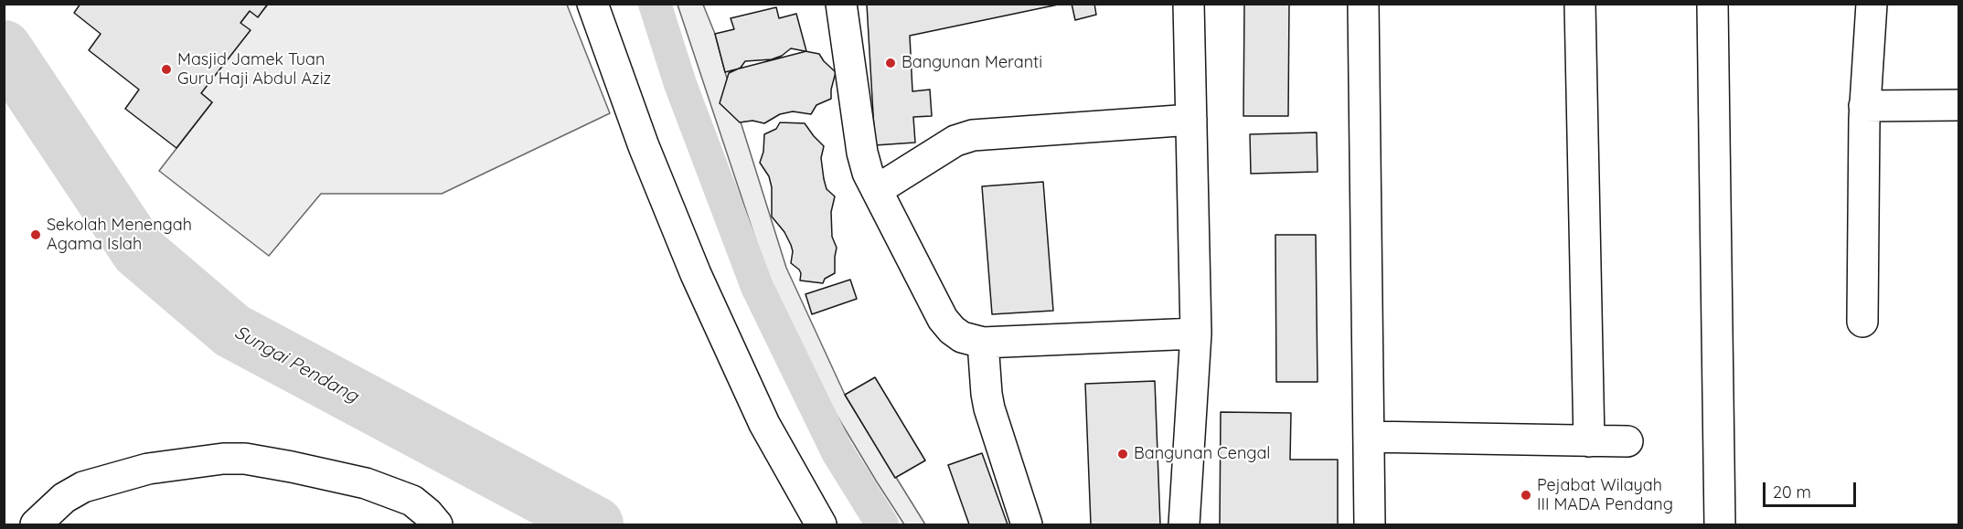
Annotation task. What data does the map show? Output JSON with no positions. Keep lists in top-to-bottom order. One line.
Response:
{"water":["Sungai Pendang"],"places":["Bangunan Meranti","Masjid Jamek Tuan Guru Haji Abdul Aziz","Sekolah Menengah Agama Islah","Bangunan Cengal","Pejabat Wilayah III MADA Pendang"],"scale_bar":"20 m"}
